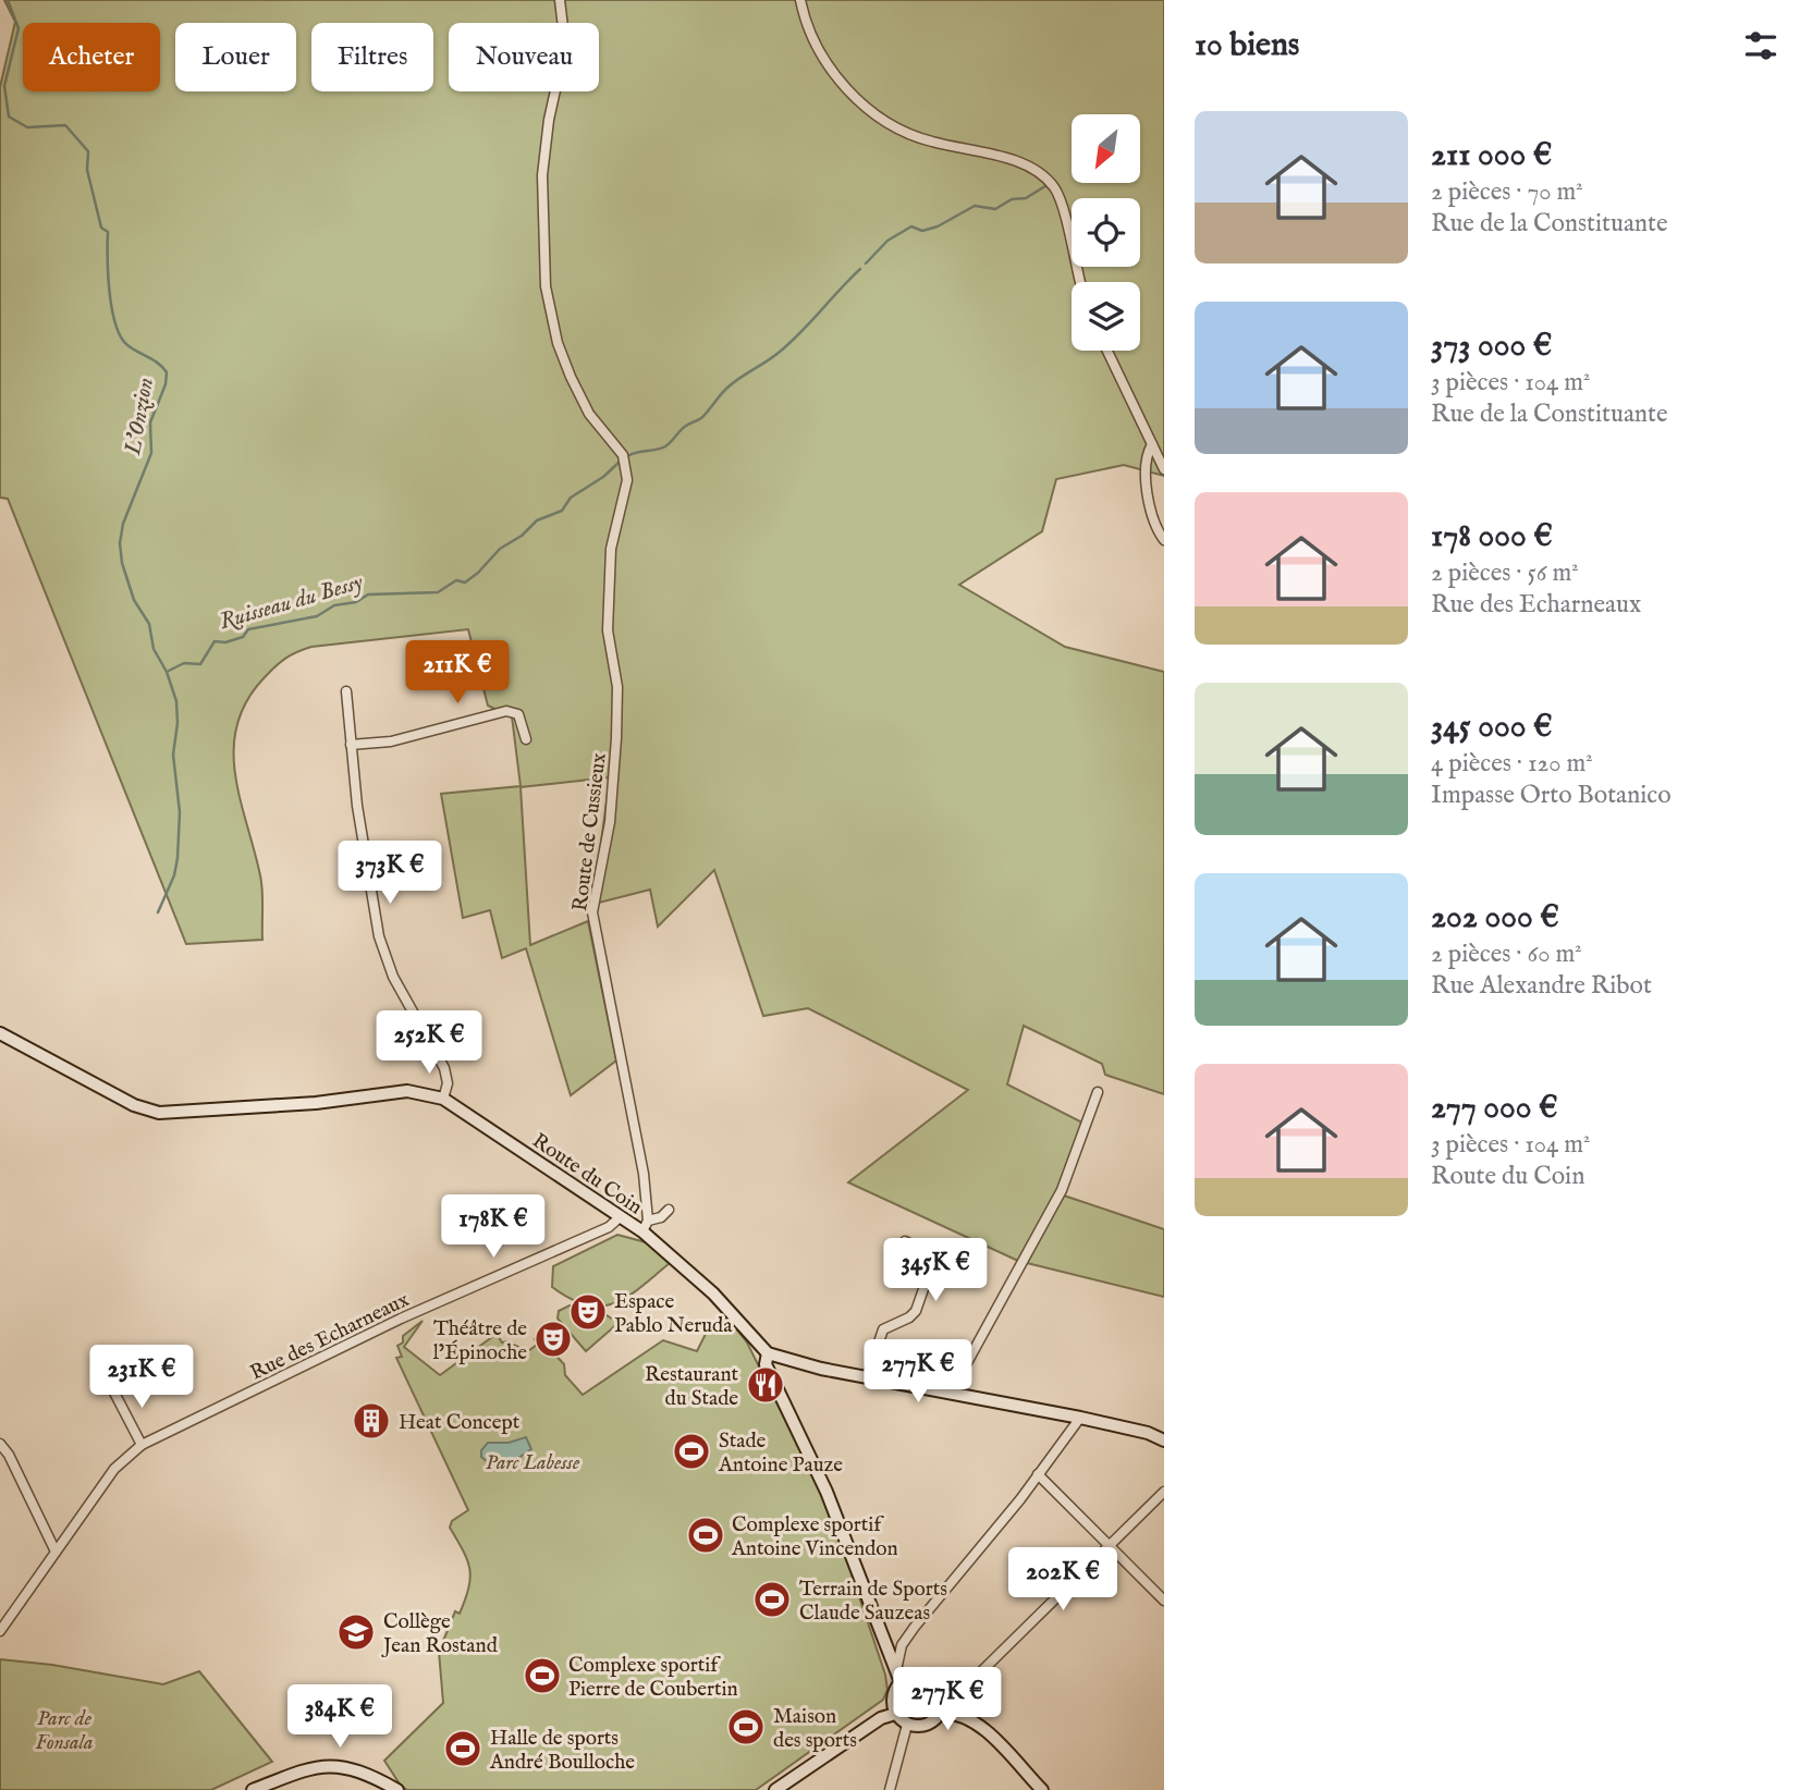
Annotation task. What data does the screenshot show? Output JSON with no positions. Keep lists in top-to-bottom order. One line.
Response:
{"streets":{"main road":["Route du Coin"],"street":["Route de Cussieux","Rue des Echarneaux"]},"crossings":[["Route de Cussieux","Route du Coin"],["Route du Coin","Rue des Echarneaux"]],"water":["L'Onzion","Ruisseau du Bessy"],"parks":["Parc Labesse","Parc de Fonsala"],"places":{"theatre":["Espace Pablo Neruda","Théâtre de l’Épinoche"],"restaurant":["Restaurant du Stade"],"building":["Heat Concept"],"sports":["Stade Antoine Pauze","Complexe sportif Antoine Vincendon","Terrain de Sports Claude Sauzeas","Complexe sportif Pierre de Coubertin","Maison des sports","Halle de sports André Boulloche"],"school or university":["Collège Jean Rostand"]},"north":"bottom left","page":{"heading":"10 biens","chip":["Acheter","Louer","Filtres","Nouveau"],"list":[{"name":"211 000 €","note":"2 pièces · 70 m² · Rue de la Constituante"},{"name":"373 000 €","note":"3 pièces · 104 m² · Rue de la Constituante"},{"name":"178 000 €","note":"2 pièces · 56 m² · Rue des Echarneaux"},{"name":"345 000 €","note":"4 pièces · 120 m² · Impasse Orto Botanico"},{"name":"202 000 €","note":"2 pièces · 60 m² · Rue Alexandre Ribot"},{"name":"277 000 €","note":"3 pièces · 104 m² · Route du Coin"}],"price":["211K €","373K €","252K €","178K €","345K €","277K €","231K €","202K €","277K €","384K €"]}}
